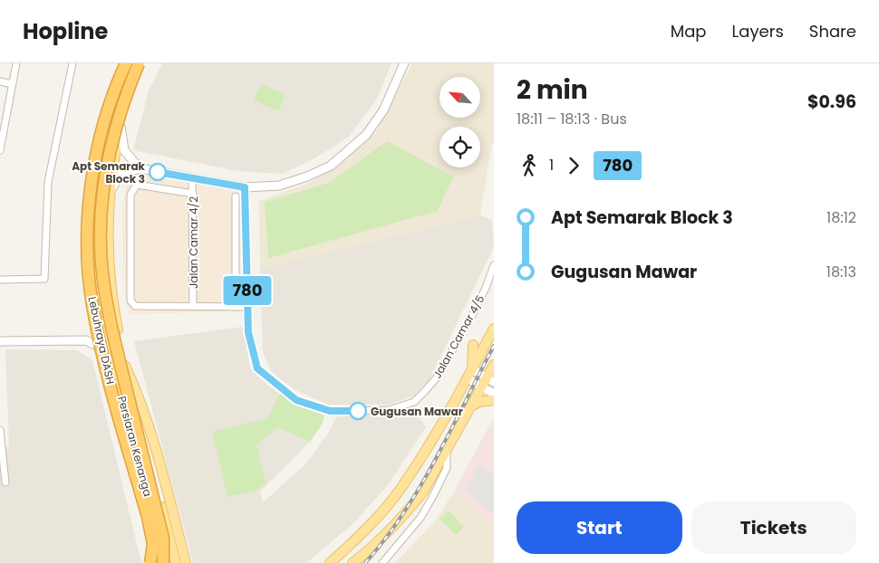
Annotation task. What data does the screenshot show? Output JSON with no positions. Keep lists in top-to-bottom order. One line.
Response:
{"streets":{"highway":["Lebuhraya DASH"],"main road":["Persiaran Kenanga"],"street":["Jalan Camar 4/2","Jalan Camar 4/5"]},"crossings":[["Lebuhraya DASH","Persiaran Kenanga"]],"places":["Apt Semarak Block 3","Gugusan Mawar"],"lines":["bus line 780"],"north":"top left","page":{"header":"Hopline","nav":["Map","Layers","Share"],"on_map":"780","heading":["2 min","18:11 – 18:13 · Bus","$0.96"],"legs":["1","780"],"list":[{"name":"Apt Semarak Block 3","value":"18:12"},{"name":"Gugusan Mawar","value":"18:13"}],"buttons":["Start","Tickets"]}}
